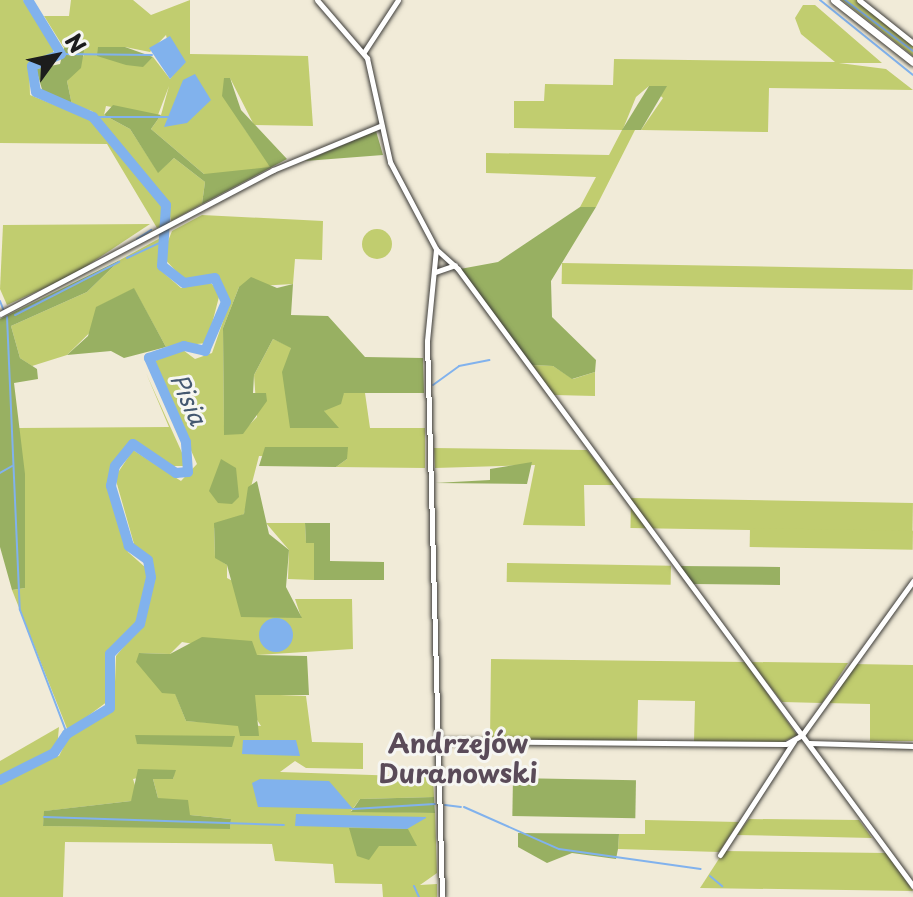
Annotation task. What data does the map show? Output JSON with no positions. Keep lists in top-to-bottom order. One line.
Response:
{"districts":["Andrzejów Duranowski"],"water":["Pisia"],"north":"top right"}
